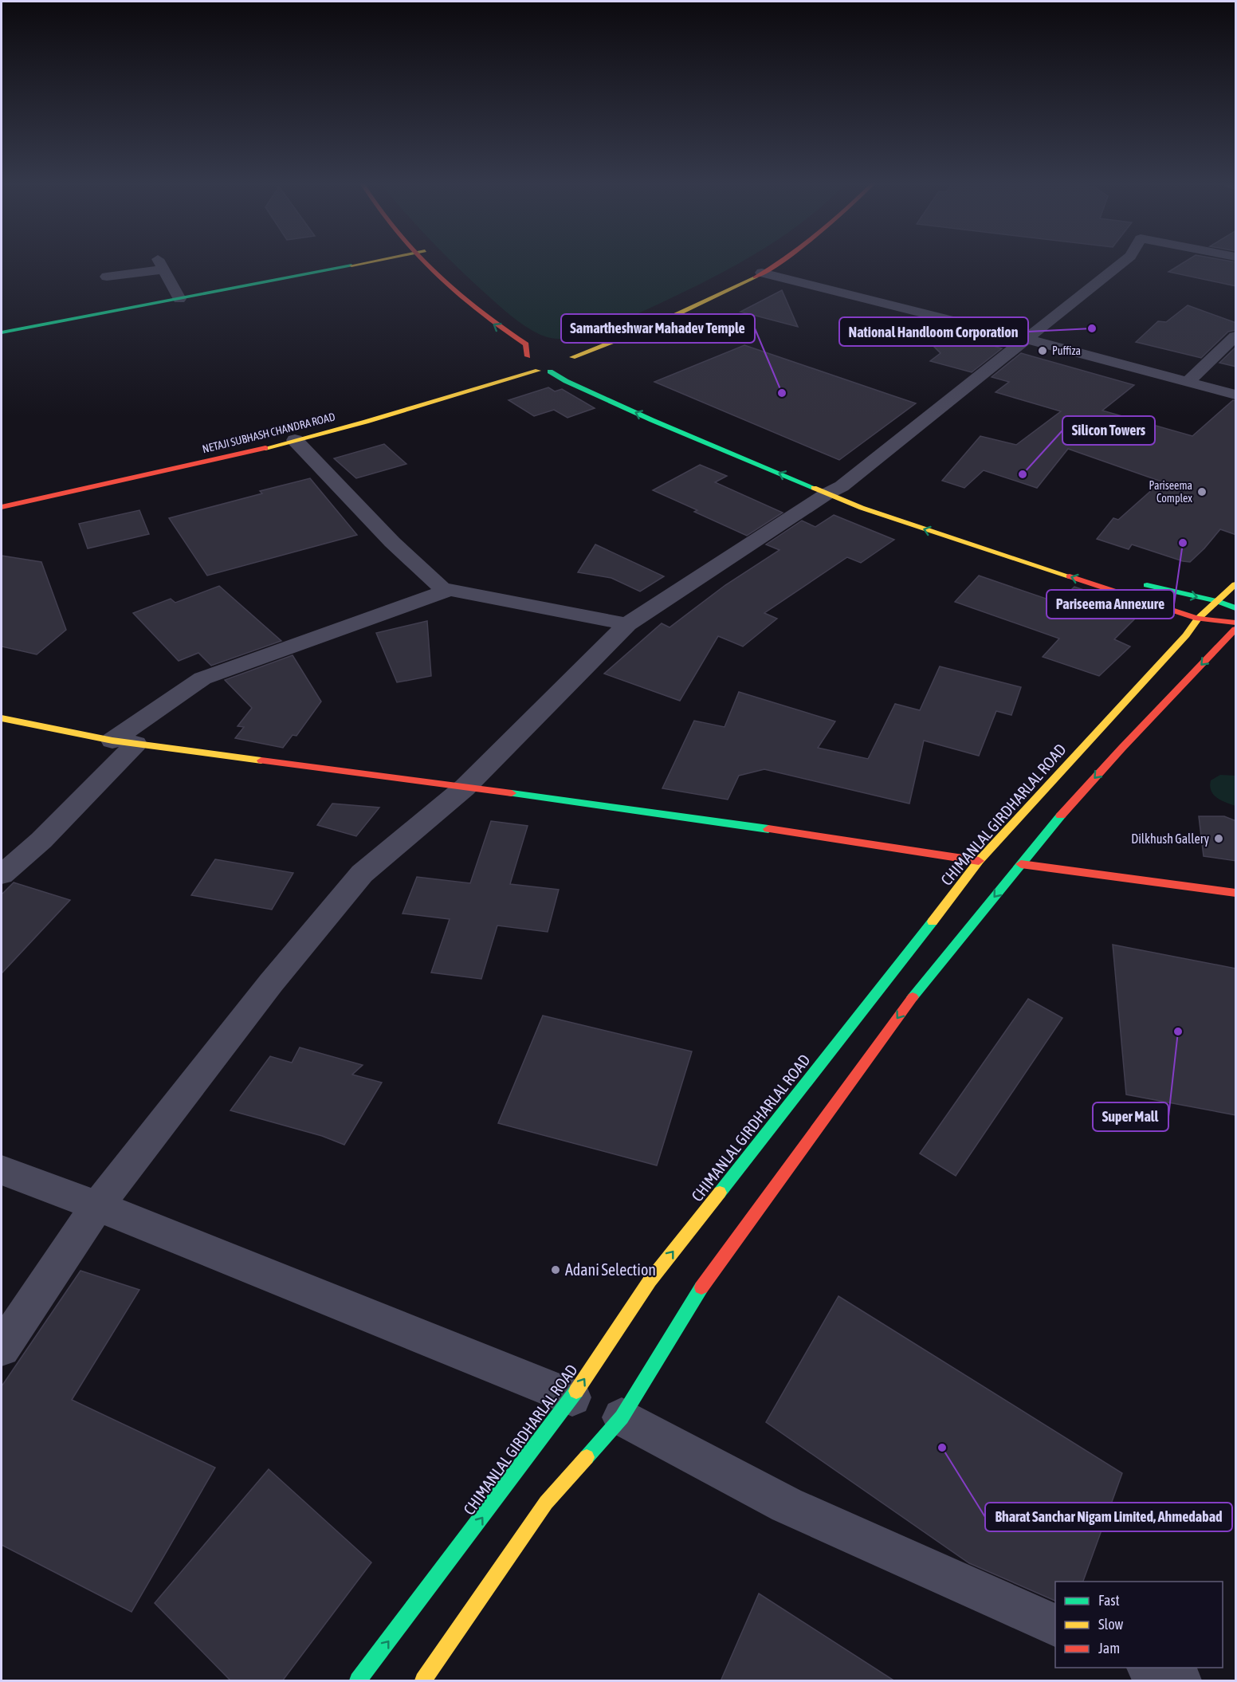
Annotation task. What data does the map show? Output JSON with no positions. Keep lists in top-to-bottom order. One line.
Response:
{"streets":{"main road":["NETAJI SUBHASH CHANDRA ROAD","CHIMANLAL GIRDHARLAL ROAD"]},"places":["National Handloom Corporation","Puffiza","Samartheshwar Mahadev Temple","Silicon Towers","Pariseema Complex","Pariseema Annexure","Dilkhush Gallery","Super Mall","Adani Selection","Bharat Sanchar Nigam Limited, Ahmedabad"],"legend":["Fast","Slow","Jam"]}
